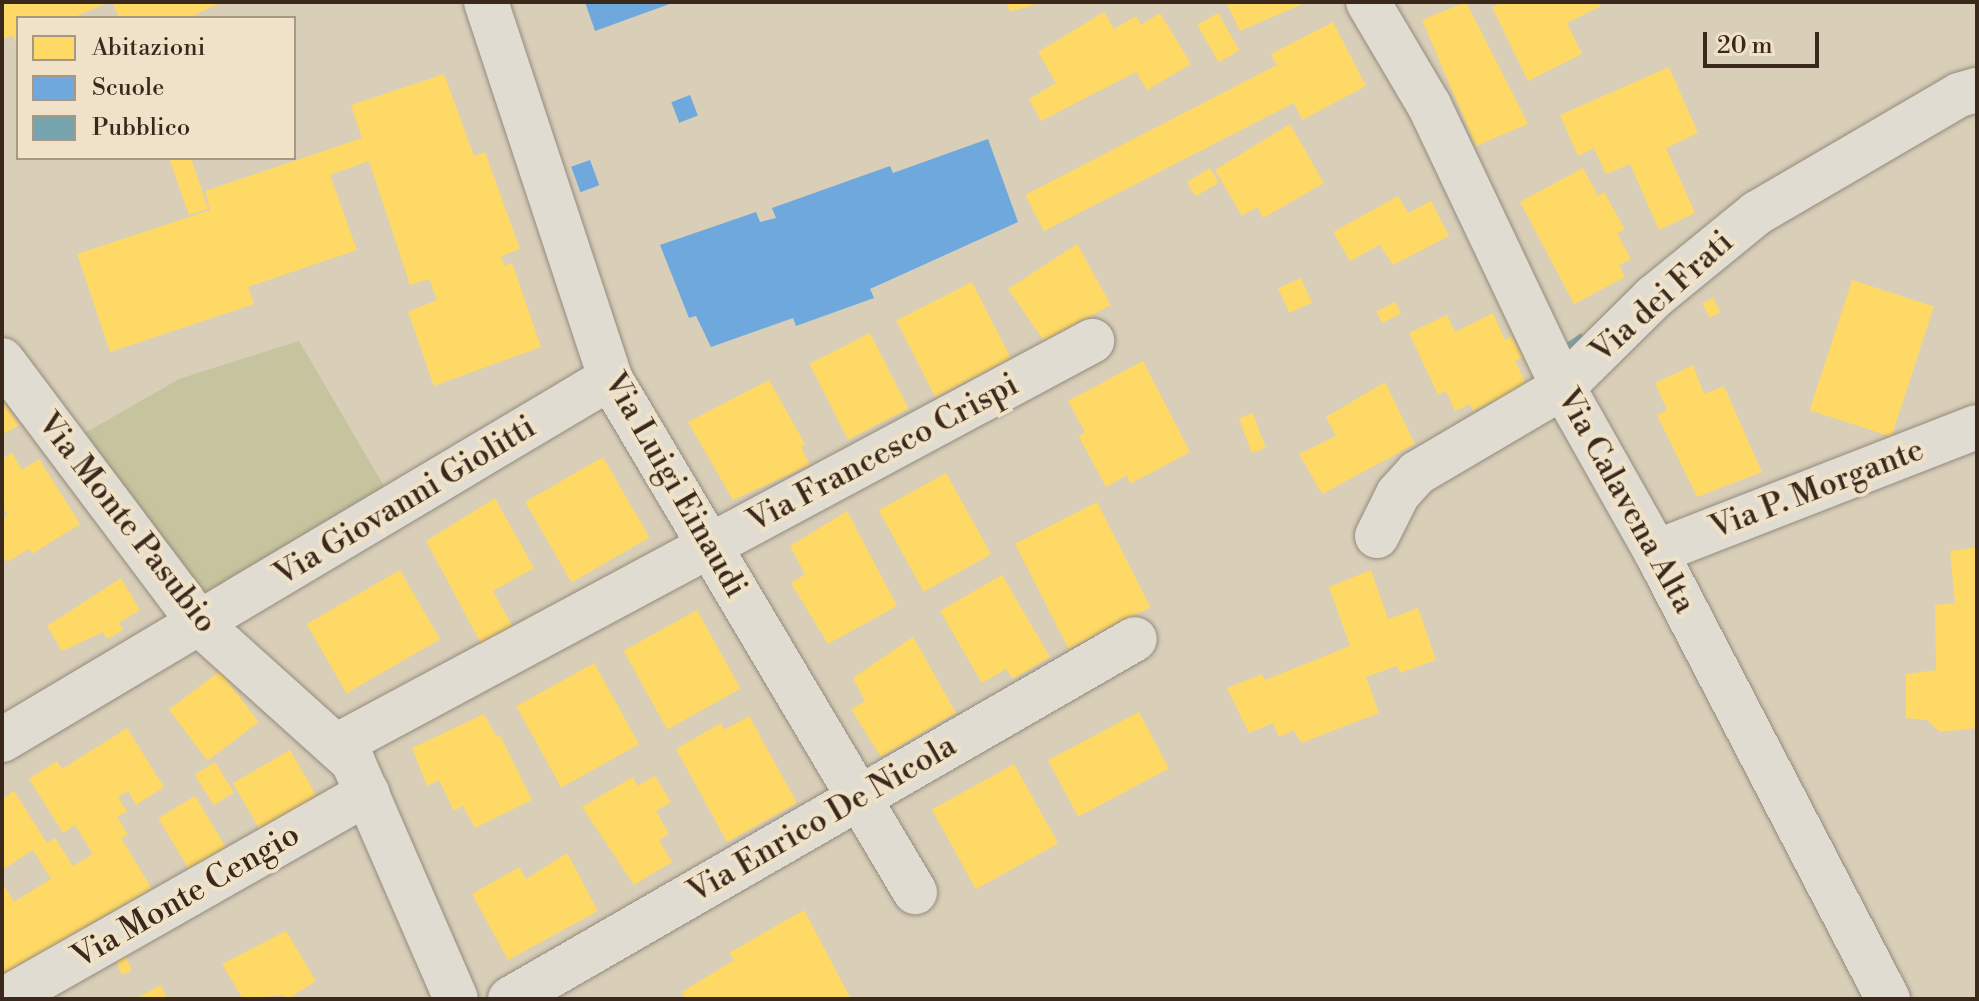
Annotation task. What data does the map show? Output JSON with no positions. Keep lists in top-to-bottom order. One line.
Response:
{"streets":{"street":["Via dei Frati","Via Francesco Crispi","Via Luigi Einaudi","Via P. Morgante","Via Giovanni Giolitti","Via Calavena Alta","Via Monte Pasubio","Via Enrico De Nicola","Via Monte Cengio"]},"crossings":[["Via dei Frati","Via Calavena Alta"],["Via Francesco Crispi","Via Luigi Einaudi"],["Via Francesco Crispi","Via Monte Pasubio"],["Via Luigi Einaudi","Via Giovanni Giolitti"],["Via Luigi Einaudi","Via Enrico De Nicola"],["Via P. Morgante","Via Calavena Alta"],["Via Giovanni Giolitti","Via Monte Pasubio"],["Via Monte Pasubio","Via Monte Cengio"]],"legend":["Abitazioni","Scuole","Pubblico"],"scale_bar":"20 m"}
